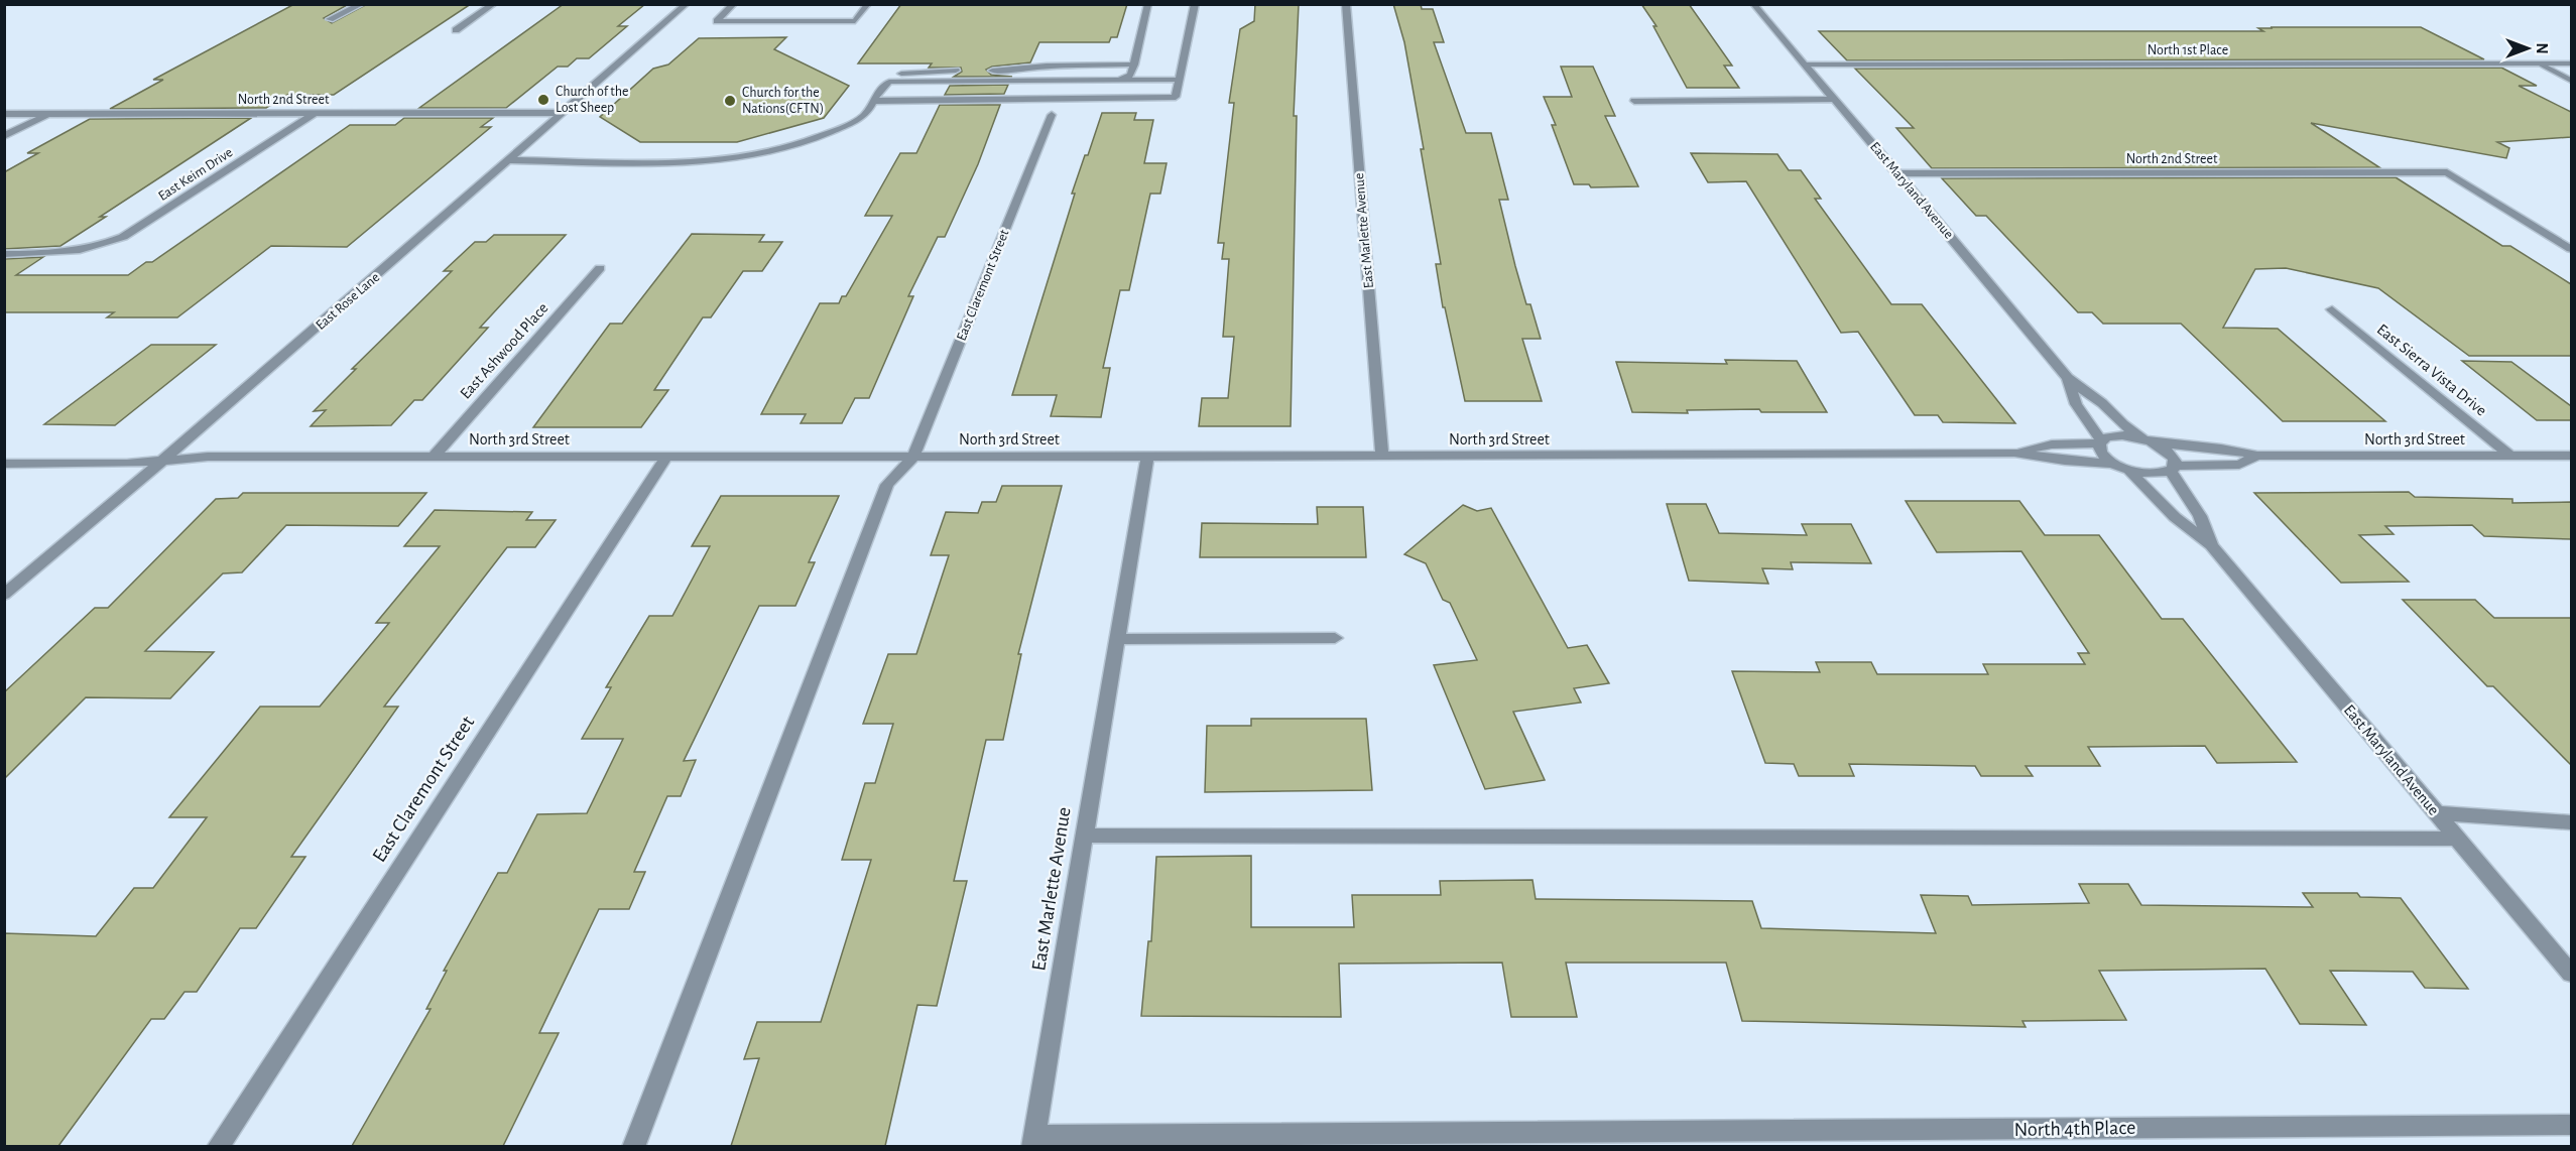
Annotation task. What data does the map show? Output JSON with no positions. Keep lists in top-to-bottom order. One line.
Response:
{"streets":{"street":["North 1st Place","North 2nd Street","East Keim Drive","East Maryland Avenue","East Marlette Avenue","East Claremont Street","East Rose Lane","East Ashwood Place","East Sierra Vista Drive","North 3rd Street","North 4th Place"]},"crossings":[["North 1st Place","East Maryland Avenue"],["North 2nd Street","East Keim Drive"],["North 2nd Street","East Maryland Avenue"],["North 2nd Street","East Rose Lane"],["East Maryland Avenue","North 3rd Street"],["East Marlette Avenue","North 3rd Street"],["East Marlette Avenue","North 4th Place"],["East Claremont Street","North 3rd Street"],["East Rose Lane","North 3rd Street"],["East Ashwood Place","North 3rd Street"],["East Sierra Vista Drive","North 3rd Street"]],"places":["Church of the Lost Sheep","Church for the Nations(CFTN)"],"north":"right"}
